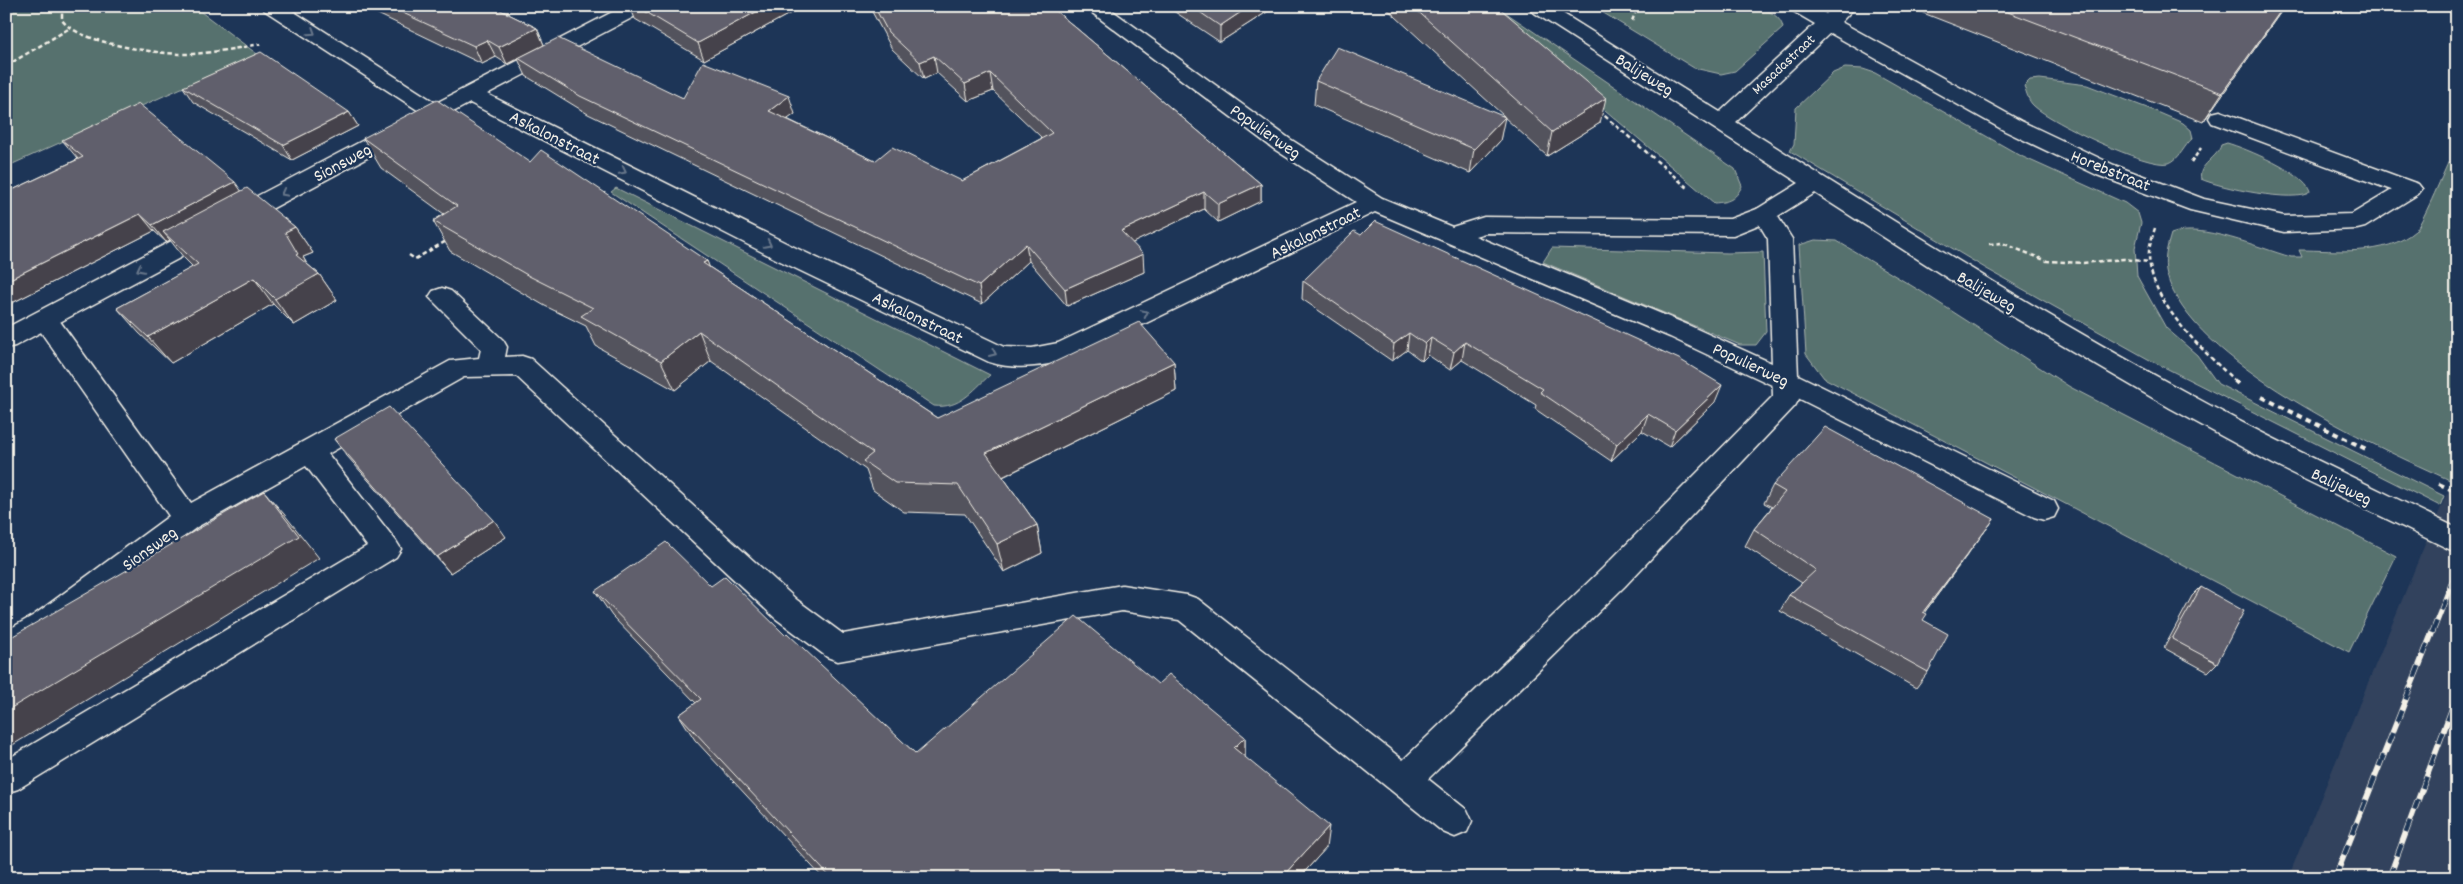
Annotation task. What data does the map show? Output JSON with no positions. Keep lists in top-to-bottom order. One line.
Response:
{"streets":{"street":["Masadastraat","Balijeweg","Populierweg","Askalonstraat","Sionsweg","Horebstraat"]},"crossings":[["Masadastraat","Balijeweg"],["Masadastraat","Horebstraat"],["Populierweg","Askalonstraat"],["Askalonstraat","Sionsweg"]],"one_way":["Askalonstraat"]}
